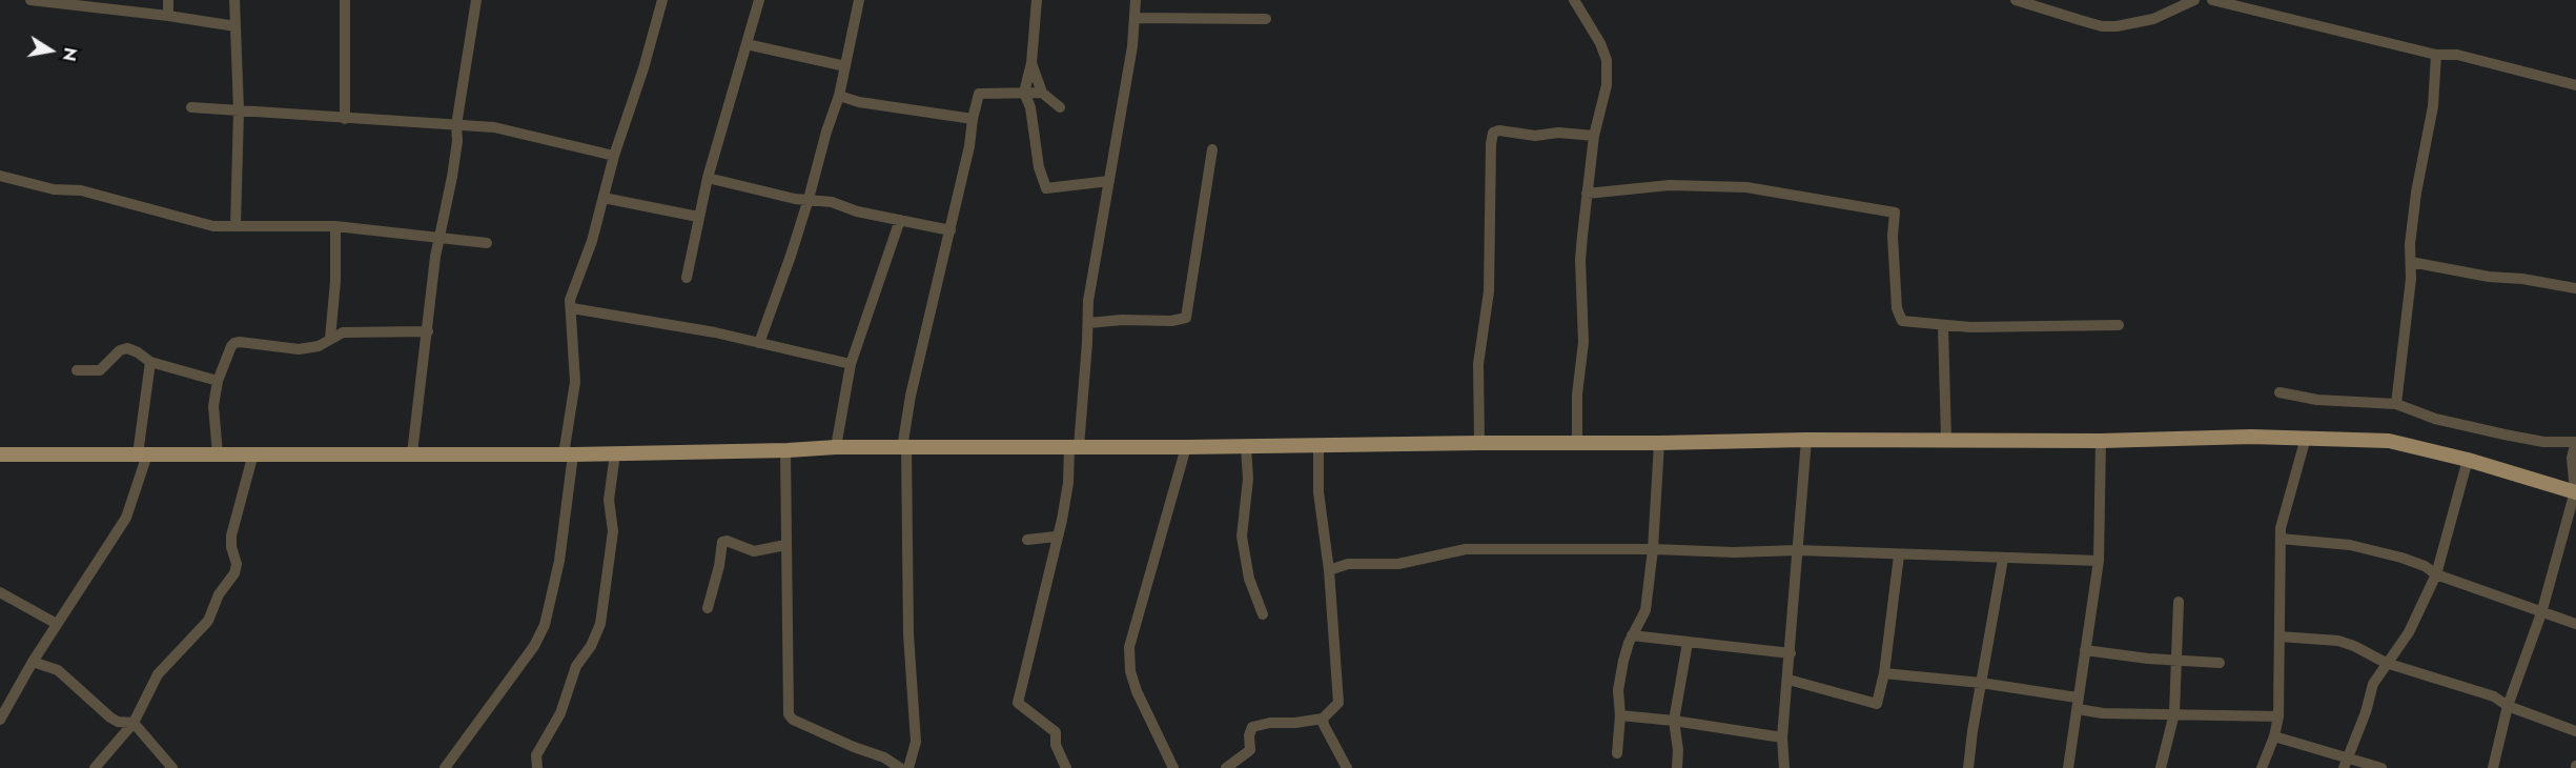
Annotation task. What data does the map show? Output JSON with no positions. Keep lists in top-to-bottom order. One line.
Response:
{"north":"right"}
